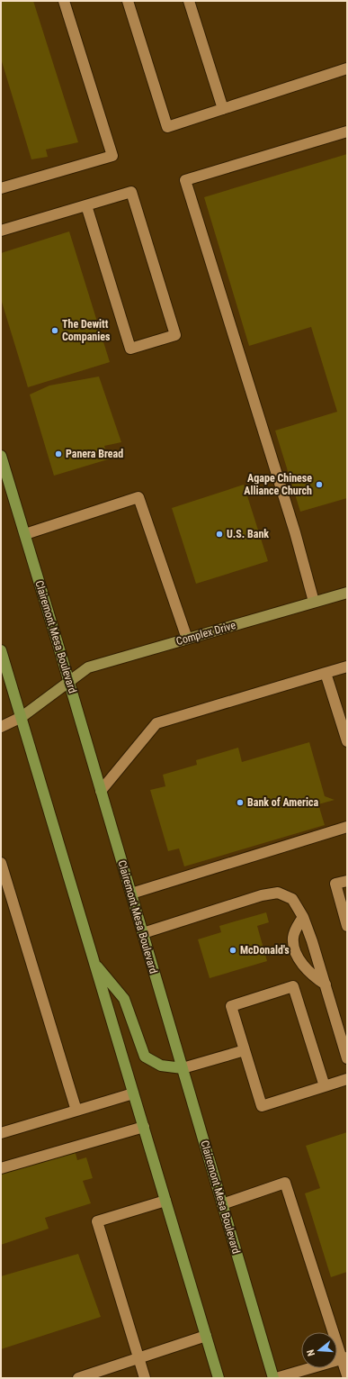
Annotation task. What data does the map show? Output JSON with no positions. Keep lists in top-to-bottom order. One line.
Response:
{"streets":{"main road":["Clairemont Mesa Boulevard"],"street":["Complex Drive"]},"crossings":[["Complex Drive","Clairemont Mesa Boulevard"]],"places":["The Dewitt Companies","Panera Bread","Agape Chinese Alliance Church","U.S. Bank","Bank of America","McDonald's"],"north":"left"}
